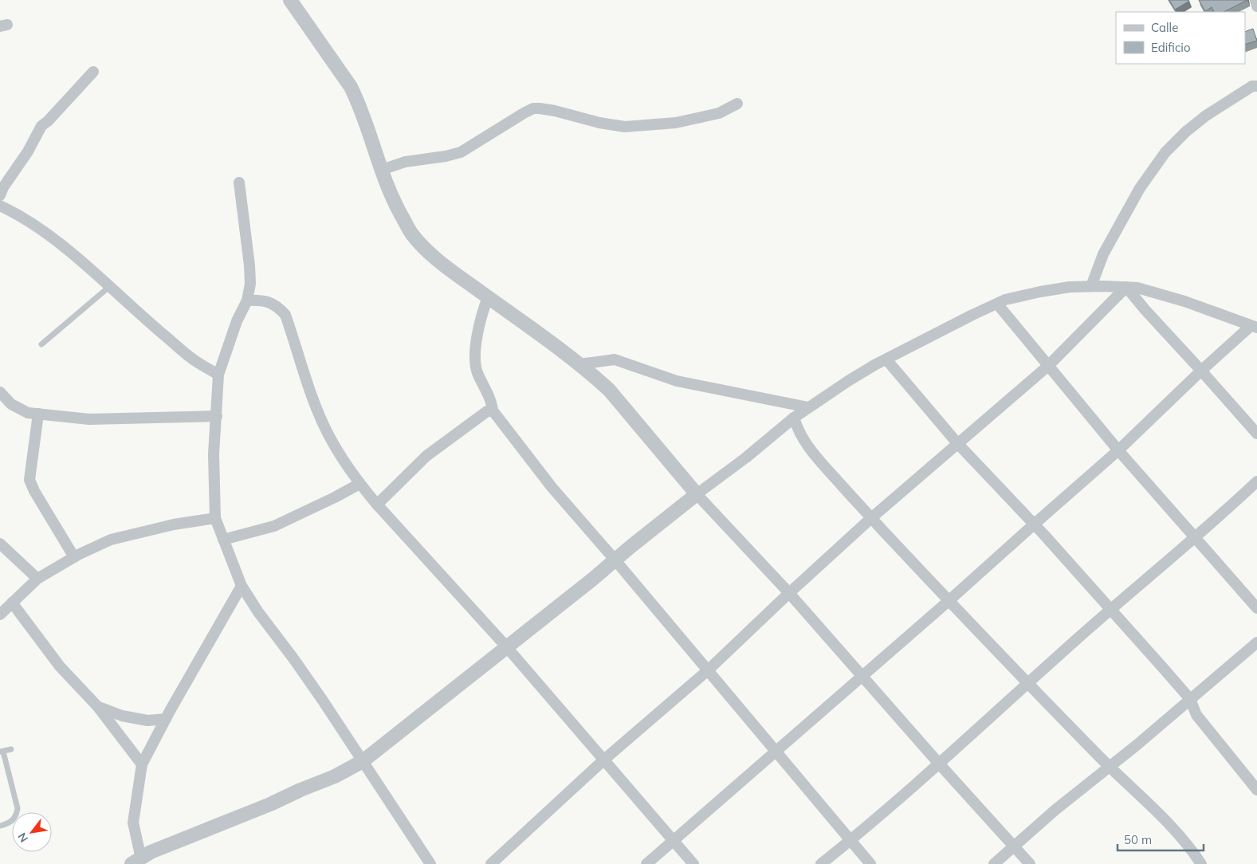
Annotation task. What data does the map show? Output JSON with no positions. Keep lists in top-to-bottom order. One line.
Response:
{"legend":["Calle","Edificio"],"scale_bar":"50 m","north":"bottom left"}
